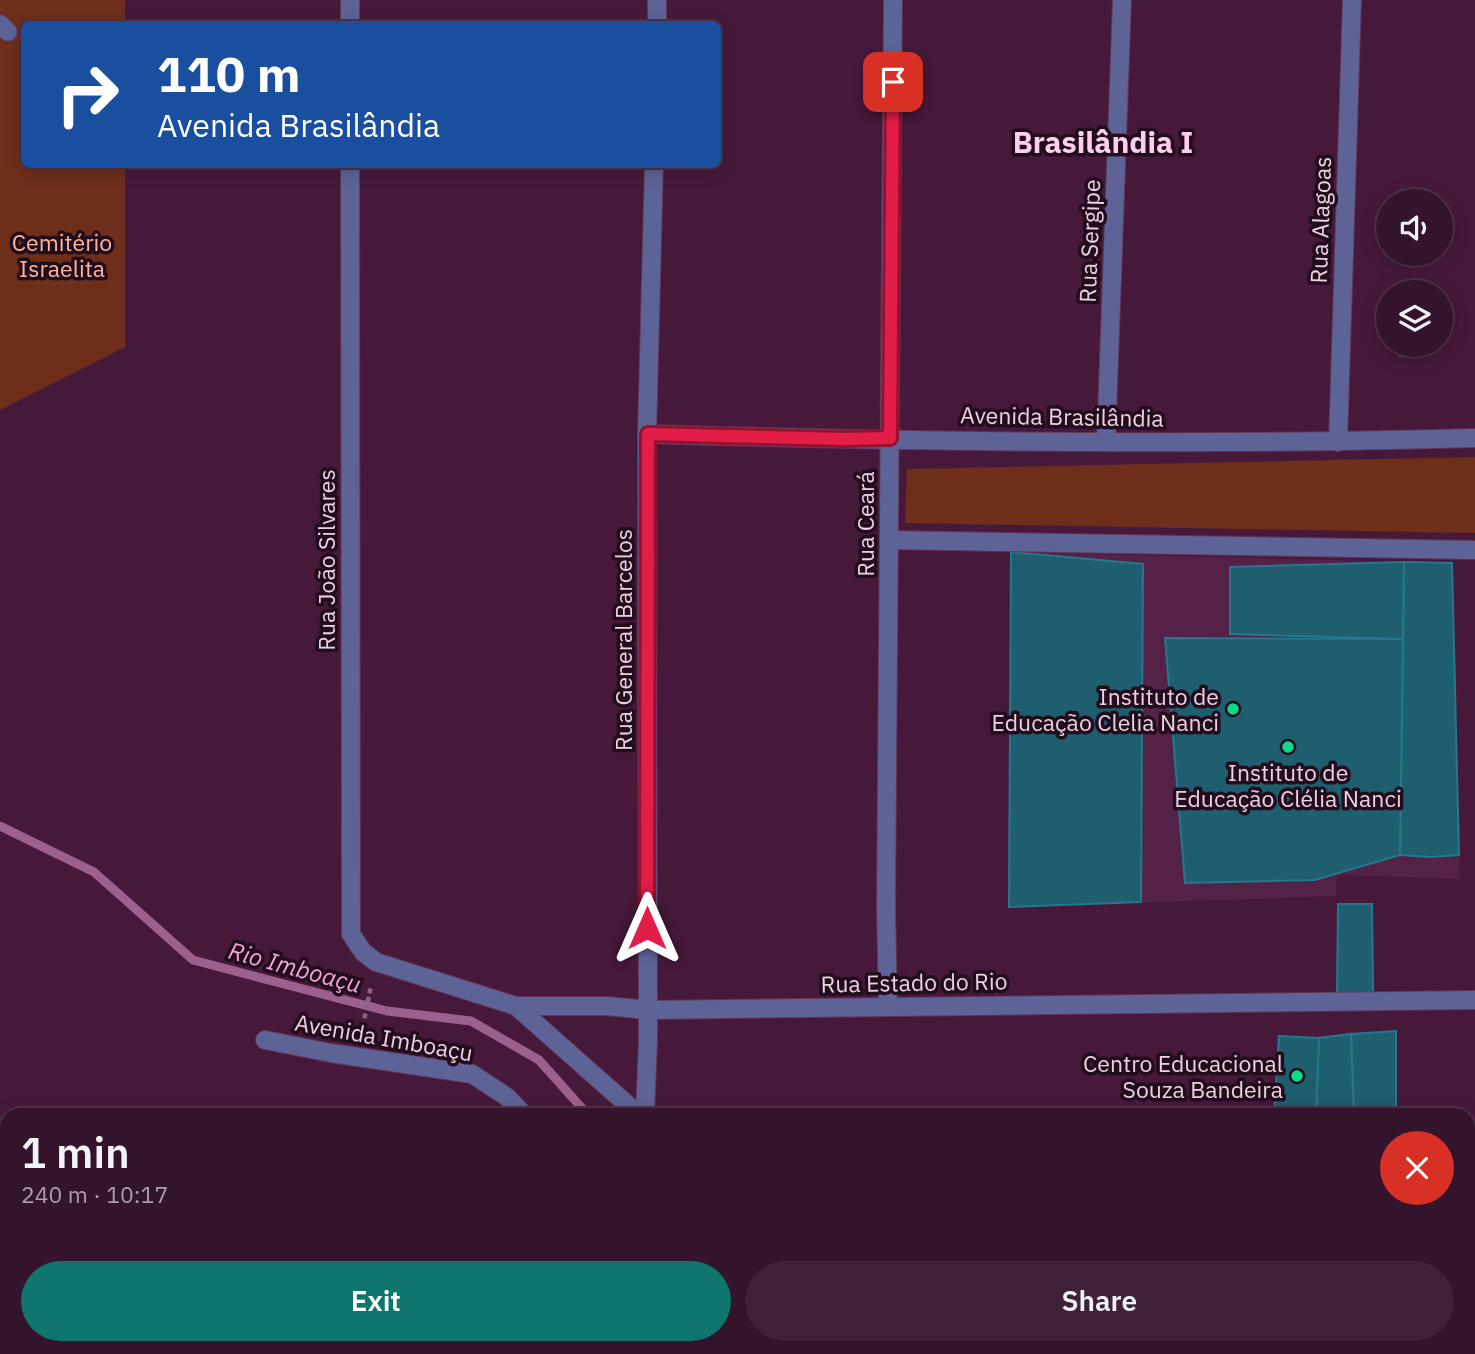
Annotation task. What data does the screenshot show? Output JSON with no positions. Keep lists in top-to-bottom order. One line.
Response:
{"streets":{"street":["Rua Alagoas","Rua Sergipe","Avenida Brasilândia","Rua Ceará","Rua João Silvares","Rua General Barcelos","Rua Estado do Rio","Avenida Imboaçu"]},"crossings":[["Rua Alagoas","Avenida Brasilândia"],["Rua Sergipe","Avenida Brasilândia"],["Avenida Brasilândia","Rua Ceará"],["Avenida Brasilândia","Rua General Barcelos"],["Rua Ceará","Rua Estado do Rio"],["Rua João Silvares","Rua Estado do Rio"],["Rua General Barcelos","Rua Estado do Rio"]],"districts":["Brasilândia I"],"water":["Rio Imboaçu"],"parks":["Cemitério Israelita"],"places":["Instituto de Educação Clelia Nanci","Instituto de Educação Clélia Nanci","Centro Educacional Souza Bandeira"],"page":{"turn":["110 m","Avenida Brasilândia"],"heading":["1 min","240 m · 10:17"],"buttons":["Exit","Share"]}}
